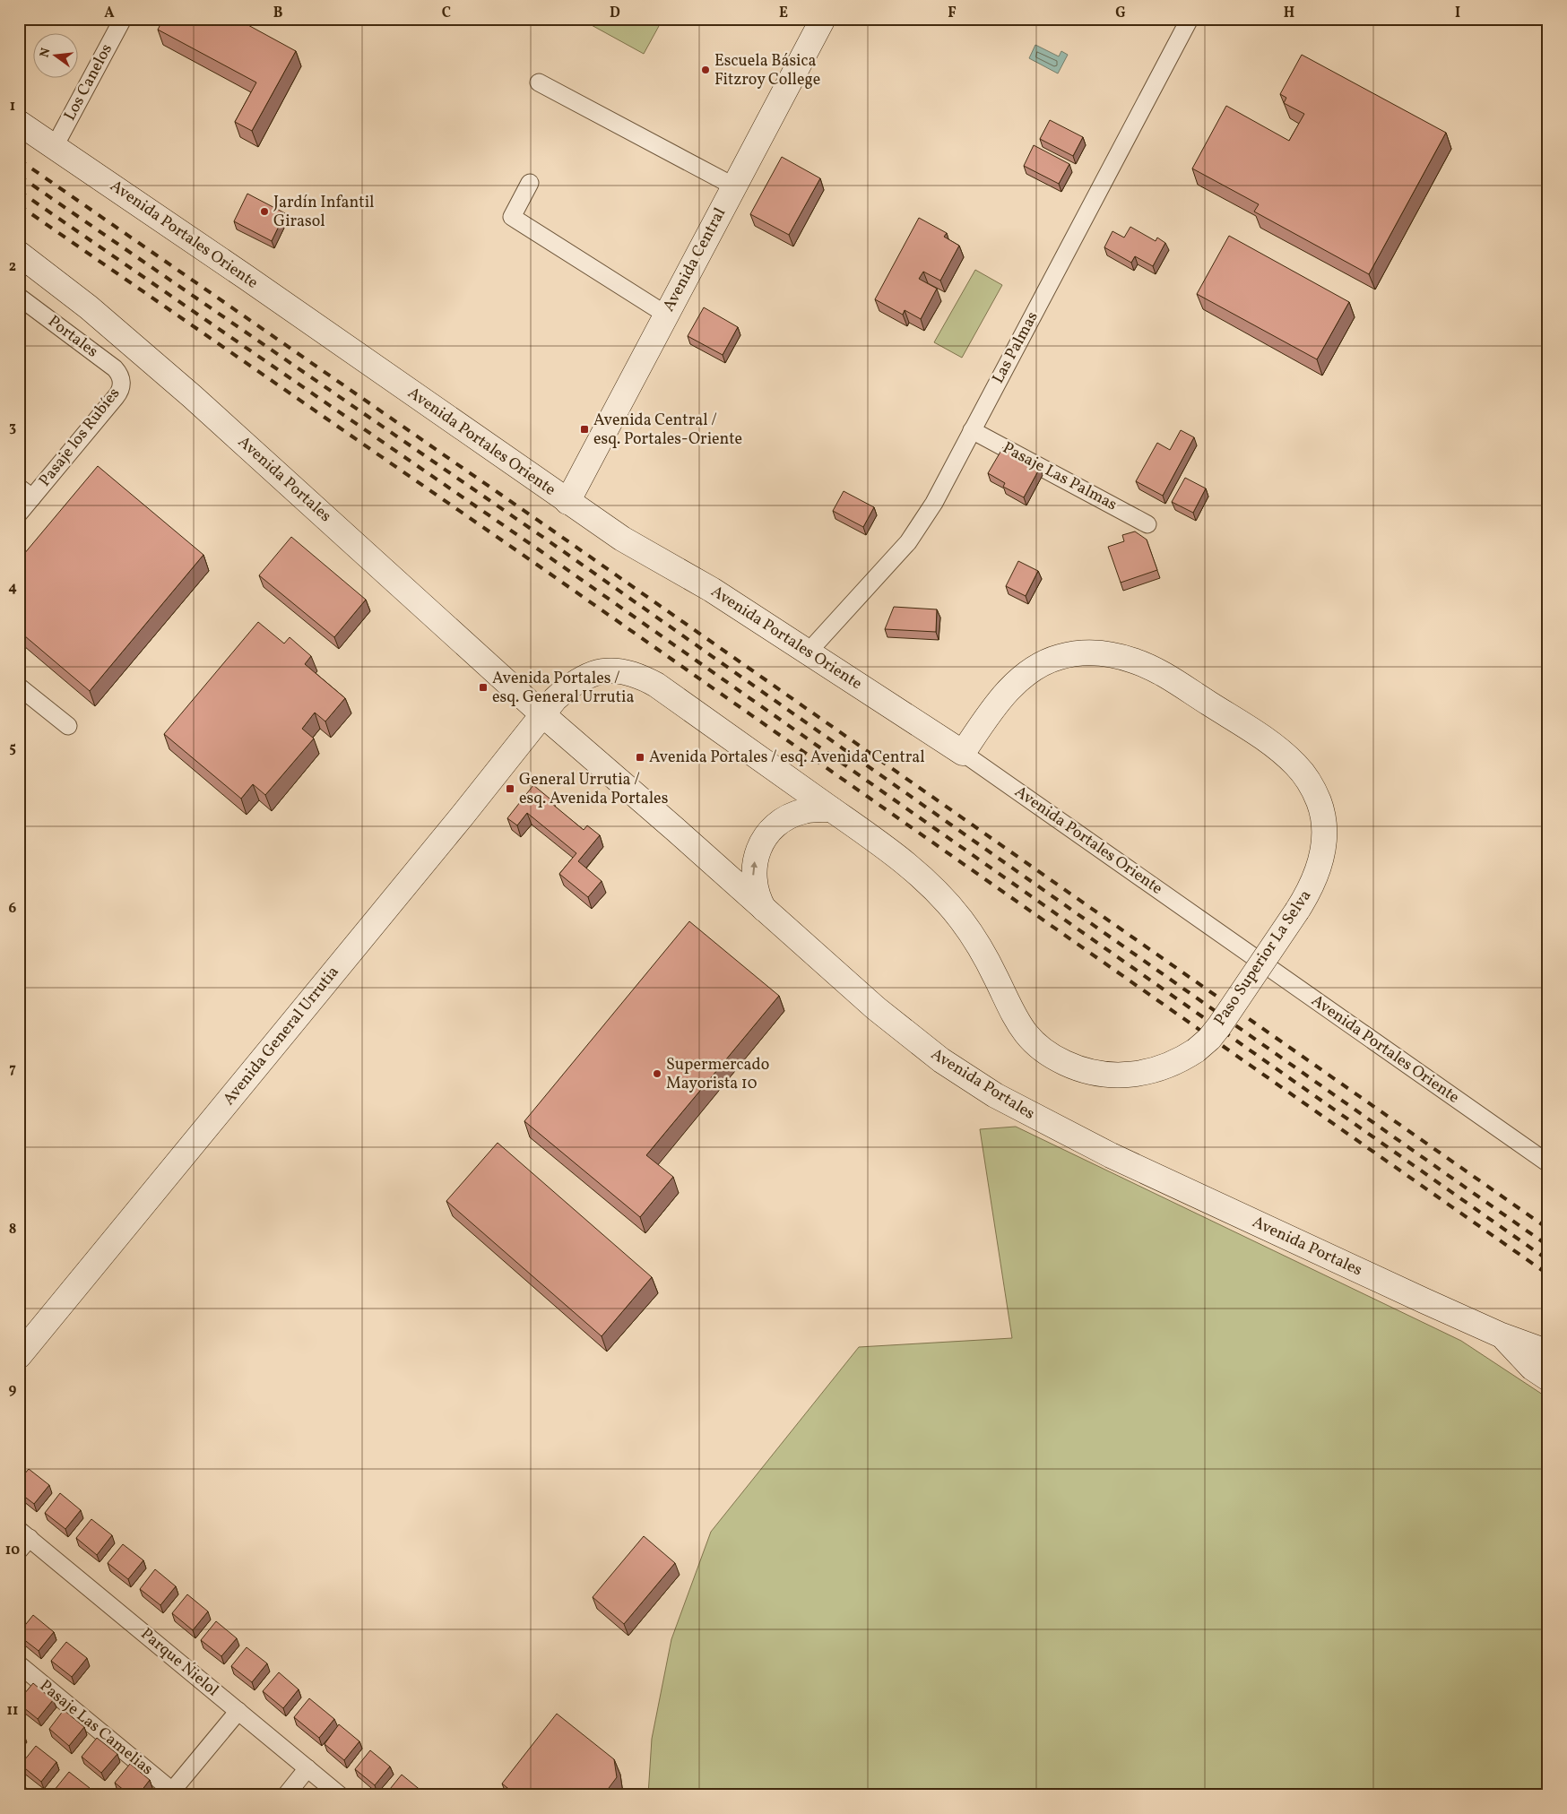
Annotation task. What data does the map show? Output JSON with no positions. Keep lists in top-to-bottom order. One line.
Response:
{"streets":{"street":["Los Canelos","Avenida Portales Oriente","Avenida Central","Portales","Las Palmas","Pasaje los Rubíes","Pasaje Las Palmas","Avenida Portales","Paso Superior La Selva","Avenida General Urrutia","Parque Ńielol","Pasaje Las Camelias"]},"crossings":[["Los Canelos","Avenida Portales Oriente"],["Avenida Portales Oriente","Avenida Central"],["Avenida Portales Oriente","Las Palmas"],["Avenida Portales Oriente","Paso Superior La Selva"],["Portales","Pasaje los Rubíes"],["Las Palmas","Pasaje Las Palmas"],["Avenida Portales","Avenida General Urrutia"]],"places":{"other":["Escuela Básica Fitzroy College","Jardín Infantil Girasol","Supermercado Mayorista 10"],"transit":["Avenida Central / esq. Portales-Oriente","Avenida Portales / esq. General Urrutia","Avenida Portales / esq. Avenida Central","General Urrutia / esq. Avenida Portales"]},"north":"left","grid":{"columns":["A","B","C","D","E","F","G","H","I"],"rows":["1","2","3","4","5","6","7","8","9","10","11"]}}
